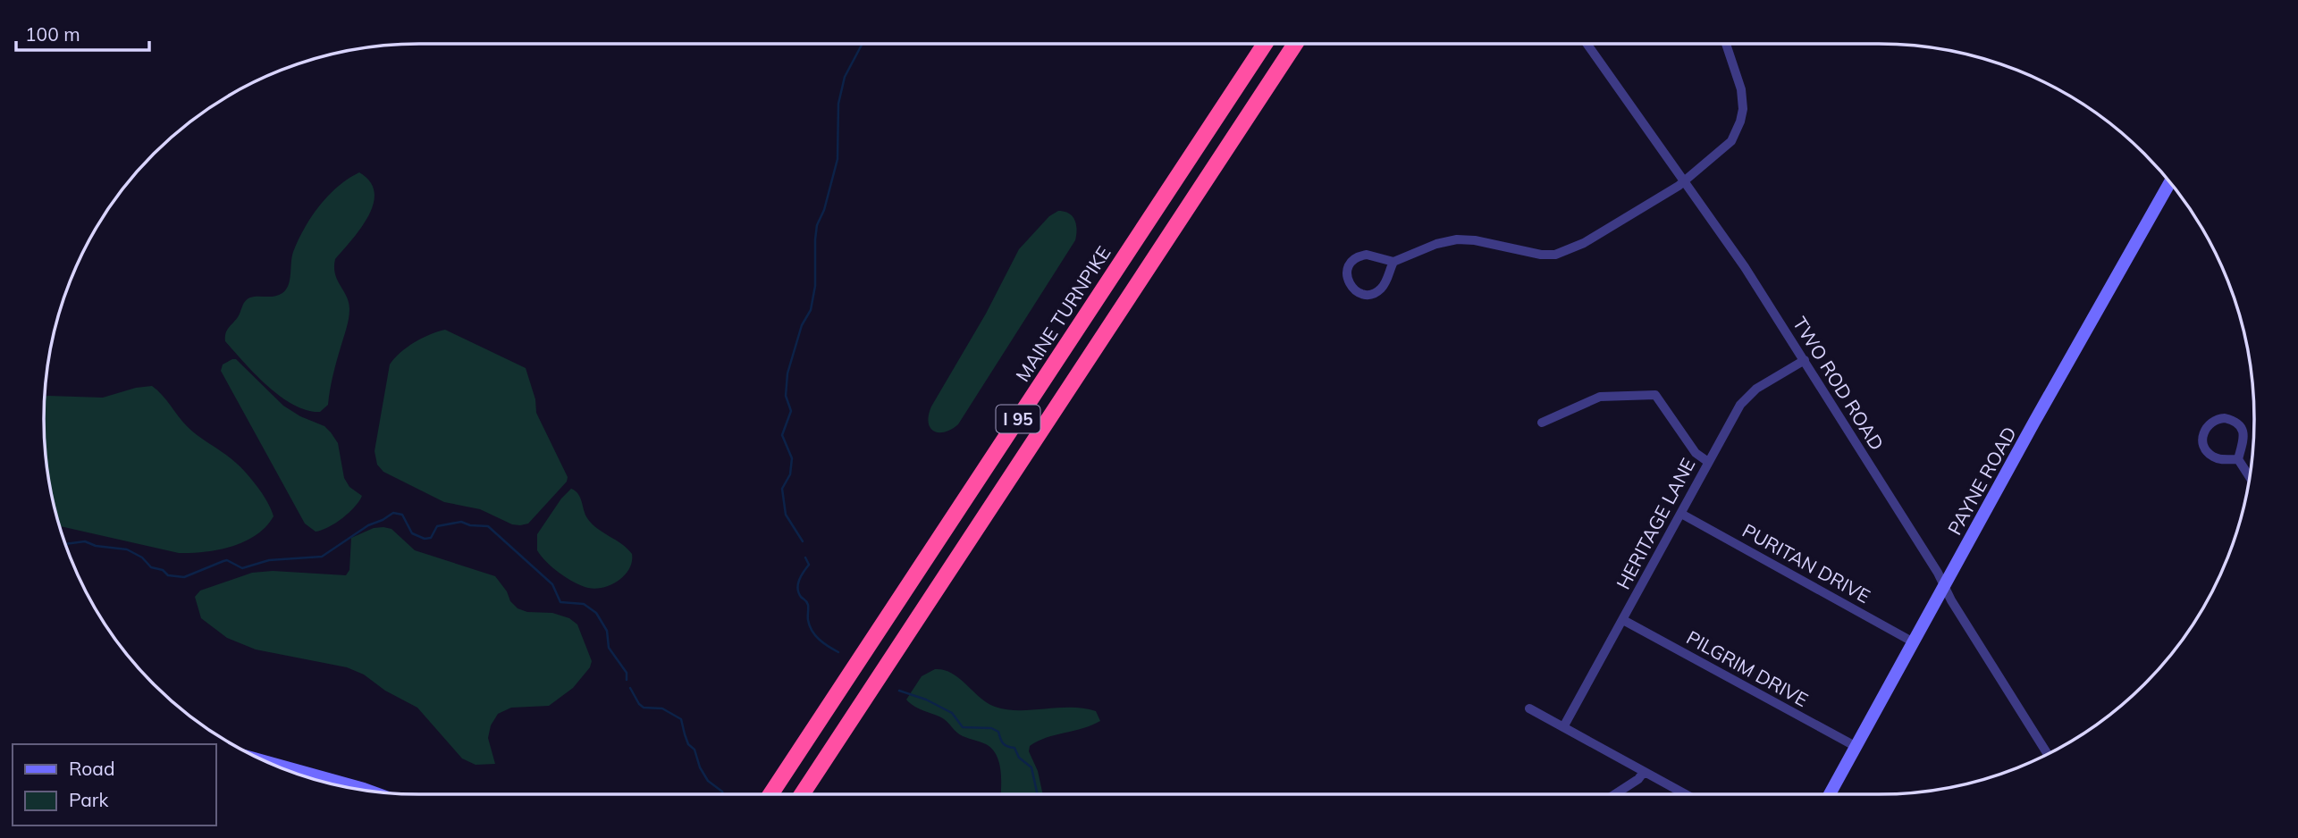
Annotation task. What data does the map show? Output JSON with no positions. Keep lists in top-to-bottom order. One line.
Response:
{"streets":{"highway":["MAINE TURNPIKE","I 95"],"main road":["PAYNE ROAD"],"street":["TWO ROD ROAD","HERITAGE LANE","PURITAN DRIVE","PILGRIM DRIVE"]},"crossings":[["TWO ROD ROAD","PAYNE ROAD"],["TWO ROD ROAD","HERITAGE LANE"],["PAYNE ROAD","PURITAN DRIVE"],["PAYNE ROAD","PILGRIM DRIVE"],["HERITAGE LANE","PURITAN DRIVE"],["HERITAGE LANE","PILGRIM DRIVE"]],"legend":["Road","Park"],"scale_bar":"100 m"}
